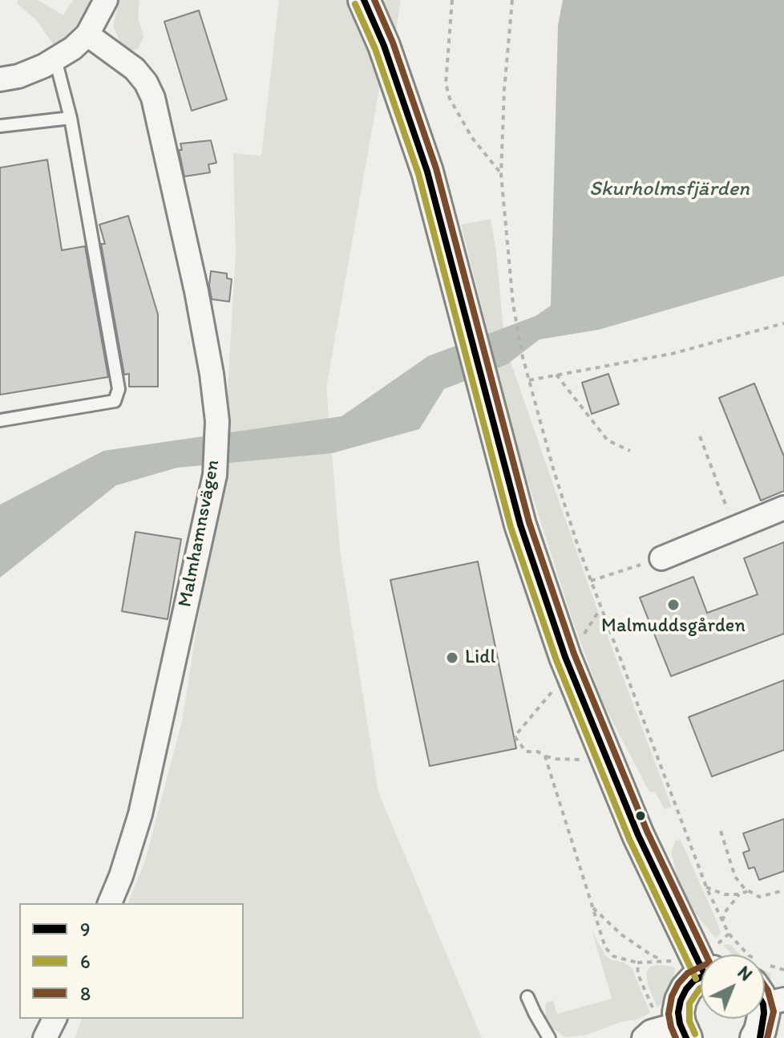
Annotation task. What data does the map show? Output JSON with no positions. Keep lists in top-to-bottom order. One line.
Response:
{"streets":{"street":["Malmhamnsvägen"]},"water":["Skurholmsfjärden"],"places":["Malmuddsgården","Lidl"],"lines":["transit line 9","transit line 8","transit line 6"],"legend":["9","6","8"],"north":"top right"}
